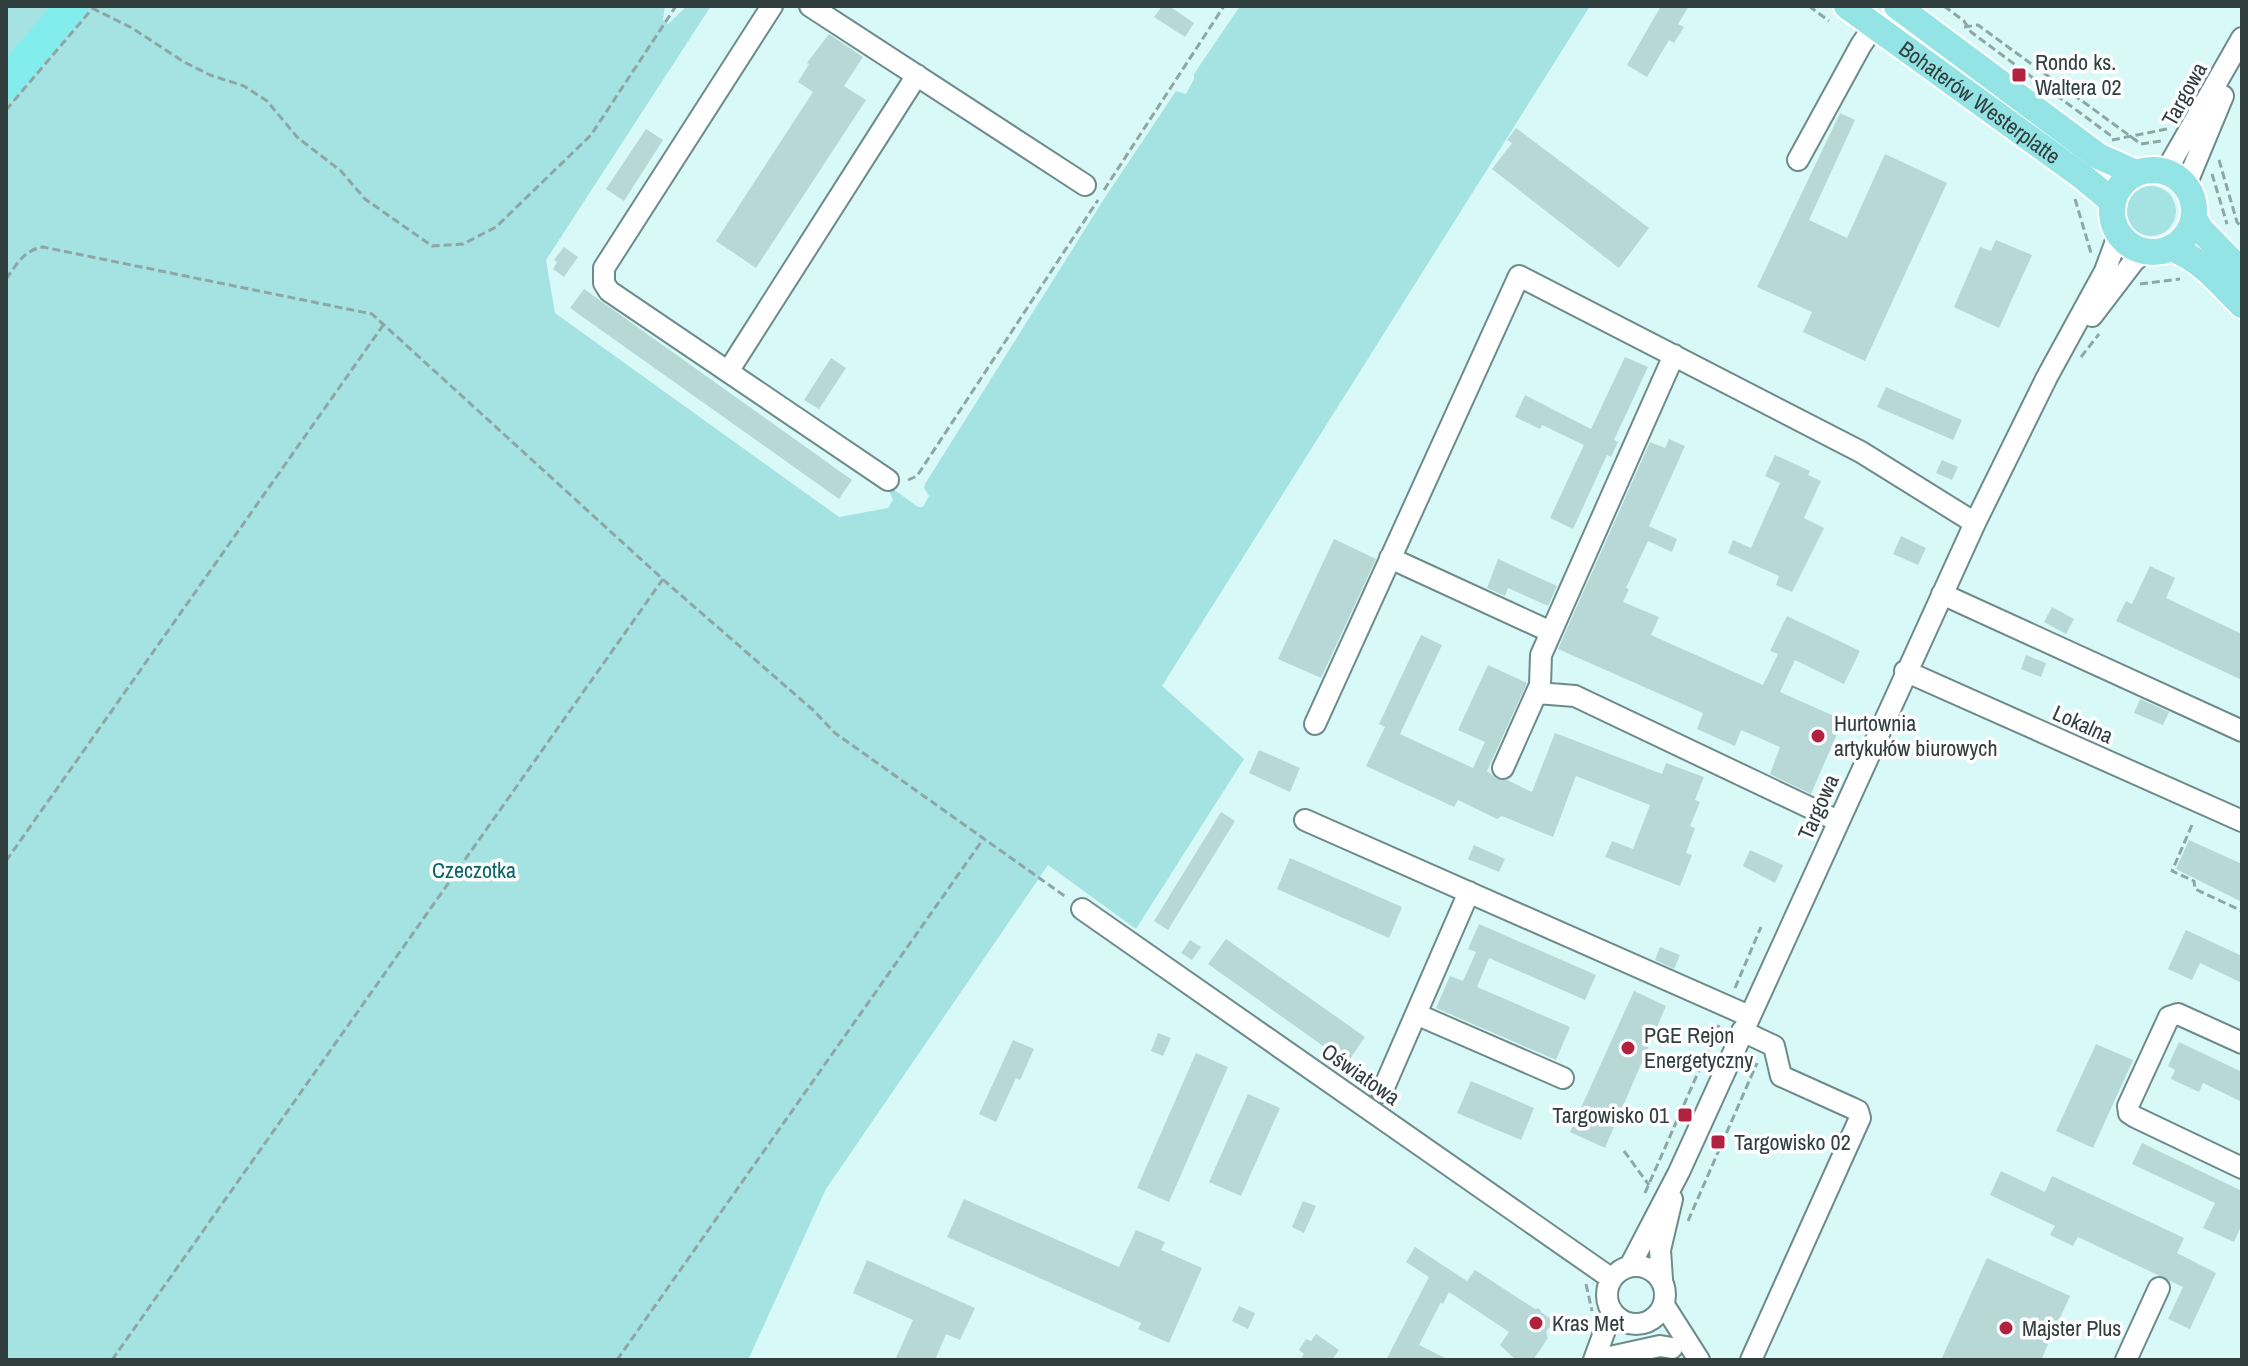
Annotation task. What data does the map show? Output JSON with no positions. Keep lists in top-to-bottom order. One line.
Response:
{"streets":{"main road":["Bohaterów Westerplatte"],"street":["Targowa","Lokalna","Oświatowa"]},"crossings":[["Targowa","Bohaterów Westerplatte"],["Targowa","Lokalna"],["Targowa","Oświatowa"]],"parks":["Czeczotka"],"places":{"transit":["Rondo ks. Waltera 02","Targowisko 01","Targowisko 02"],"other":["Hurtownia artykułów biurowych","PGE Rejon Energetyczny","Kras Met","Majster Plus"]}}
